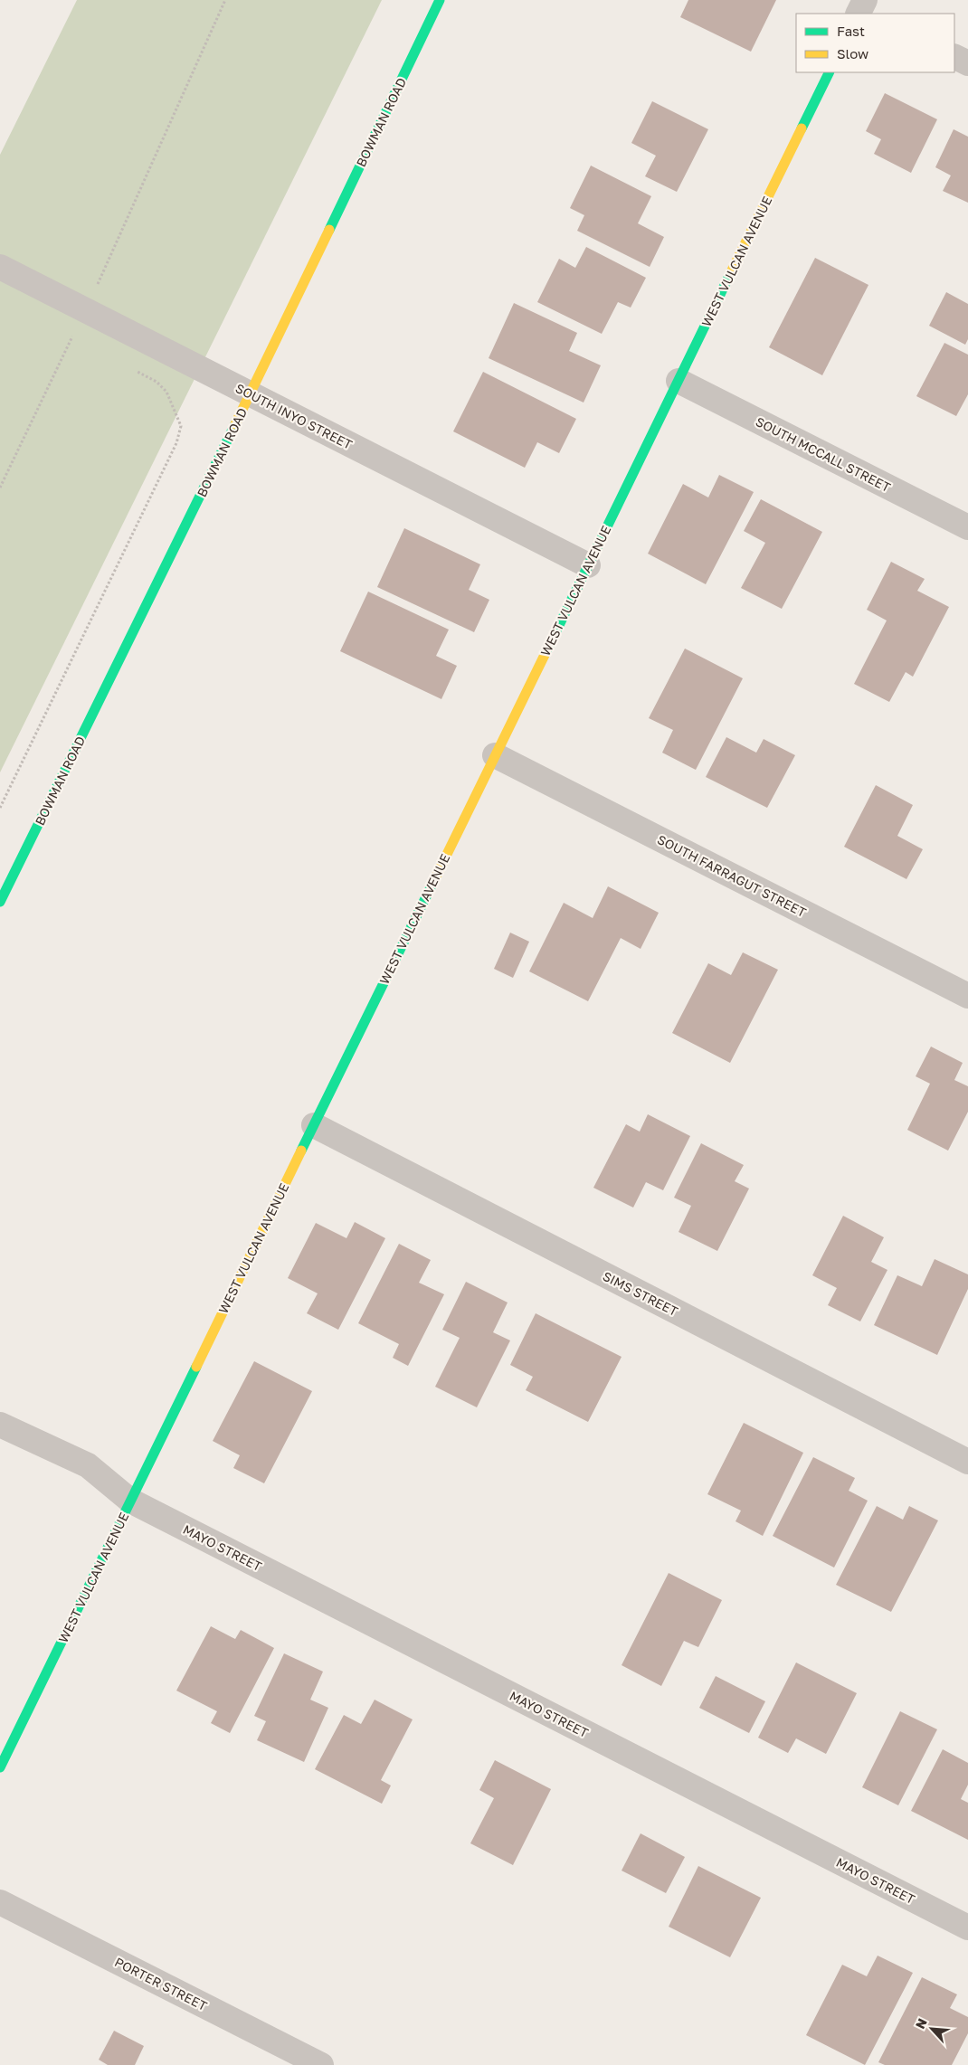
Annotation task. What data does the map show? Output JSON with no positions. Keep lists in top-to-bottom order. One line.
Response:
{"streets":{"street":["BOWMAN ROAD","WEST VULCAN AVENUE","SOUTH INYO STREET","SOUTH MCCALL STREET","SOUTH FARRAGUT STREET","SIMS STREET","MAYO STREET","PORTER STREET"]},"crossings":[["BOWMAN ROAD","SOUTH INYO STREET"],["WEST VULCAN AVENUE","SOUTH INYO STREET"],["WEST VULCAN AVENUE","SOUTH MCCALL STREET"],["WEST VULCAN AVENUE","SOUTH FARRAGUT STREET"],["WEST VULCAN AVENUE","SIMS STREET"],["WEST VULCAN AVENUE","MAYO STREET"]],"legend":["Fast","Slow"],"north":"top left"}
